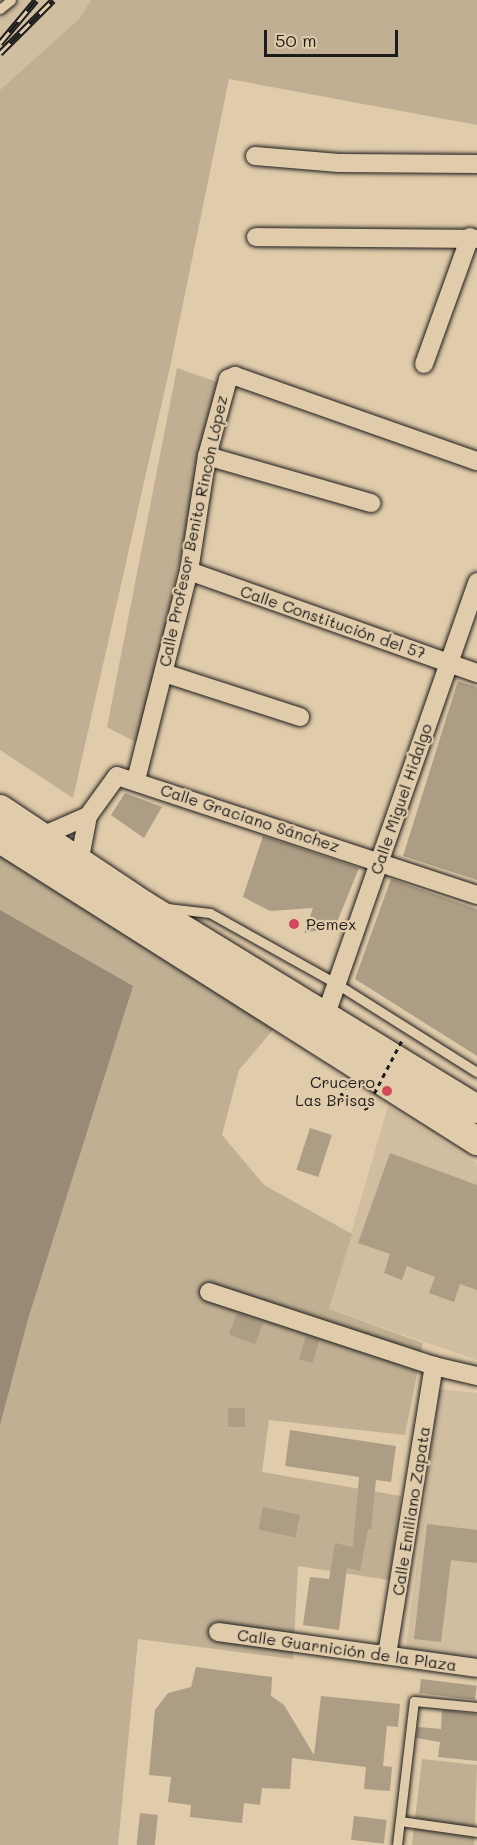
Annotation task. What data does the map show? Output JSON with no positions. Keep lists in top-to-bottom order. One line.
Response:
{"streets":{"street":["Calle Profesor Benito Rincón López","Calle Constitución del 57","Calle Miguel Hidalgo","Calle Graciano Sánchez","Calle Emiliano Zapata","Calle Guarnición de la Plaza"]},"crossings":[["Calle Profesor Benito Rincón López","Calle Constitución del 57"],["Calle Profesor Benito Rincón López","Calle Graciano Sánchez"],["Calle Constitución del 57","Calle Miguel Hidalgo"],["Calle Miguel Hidalgo","Calle Graciano Sánchez"],["Calle Emiliano Zapata","Calle Guarnición de la Plaza"]],"places":["Pemex","Crucero Las Brisas"],"scale_bar":"50 m"}
